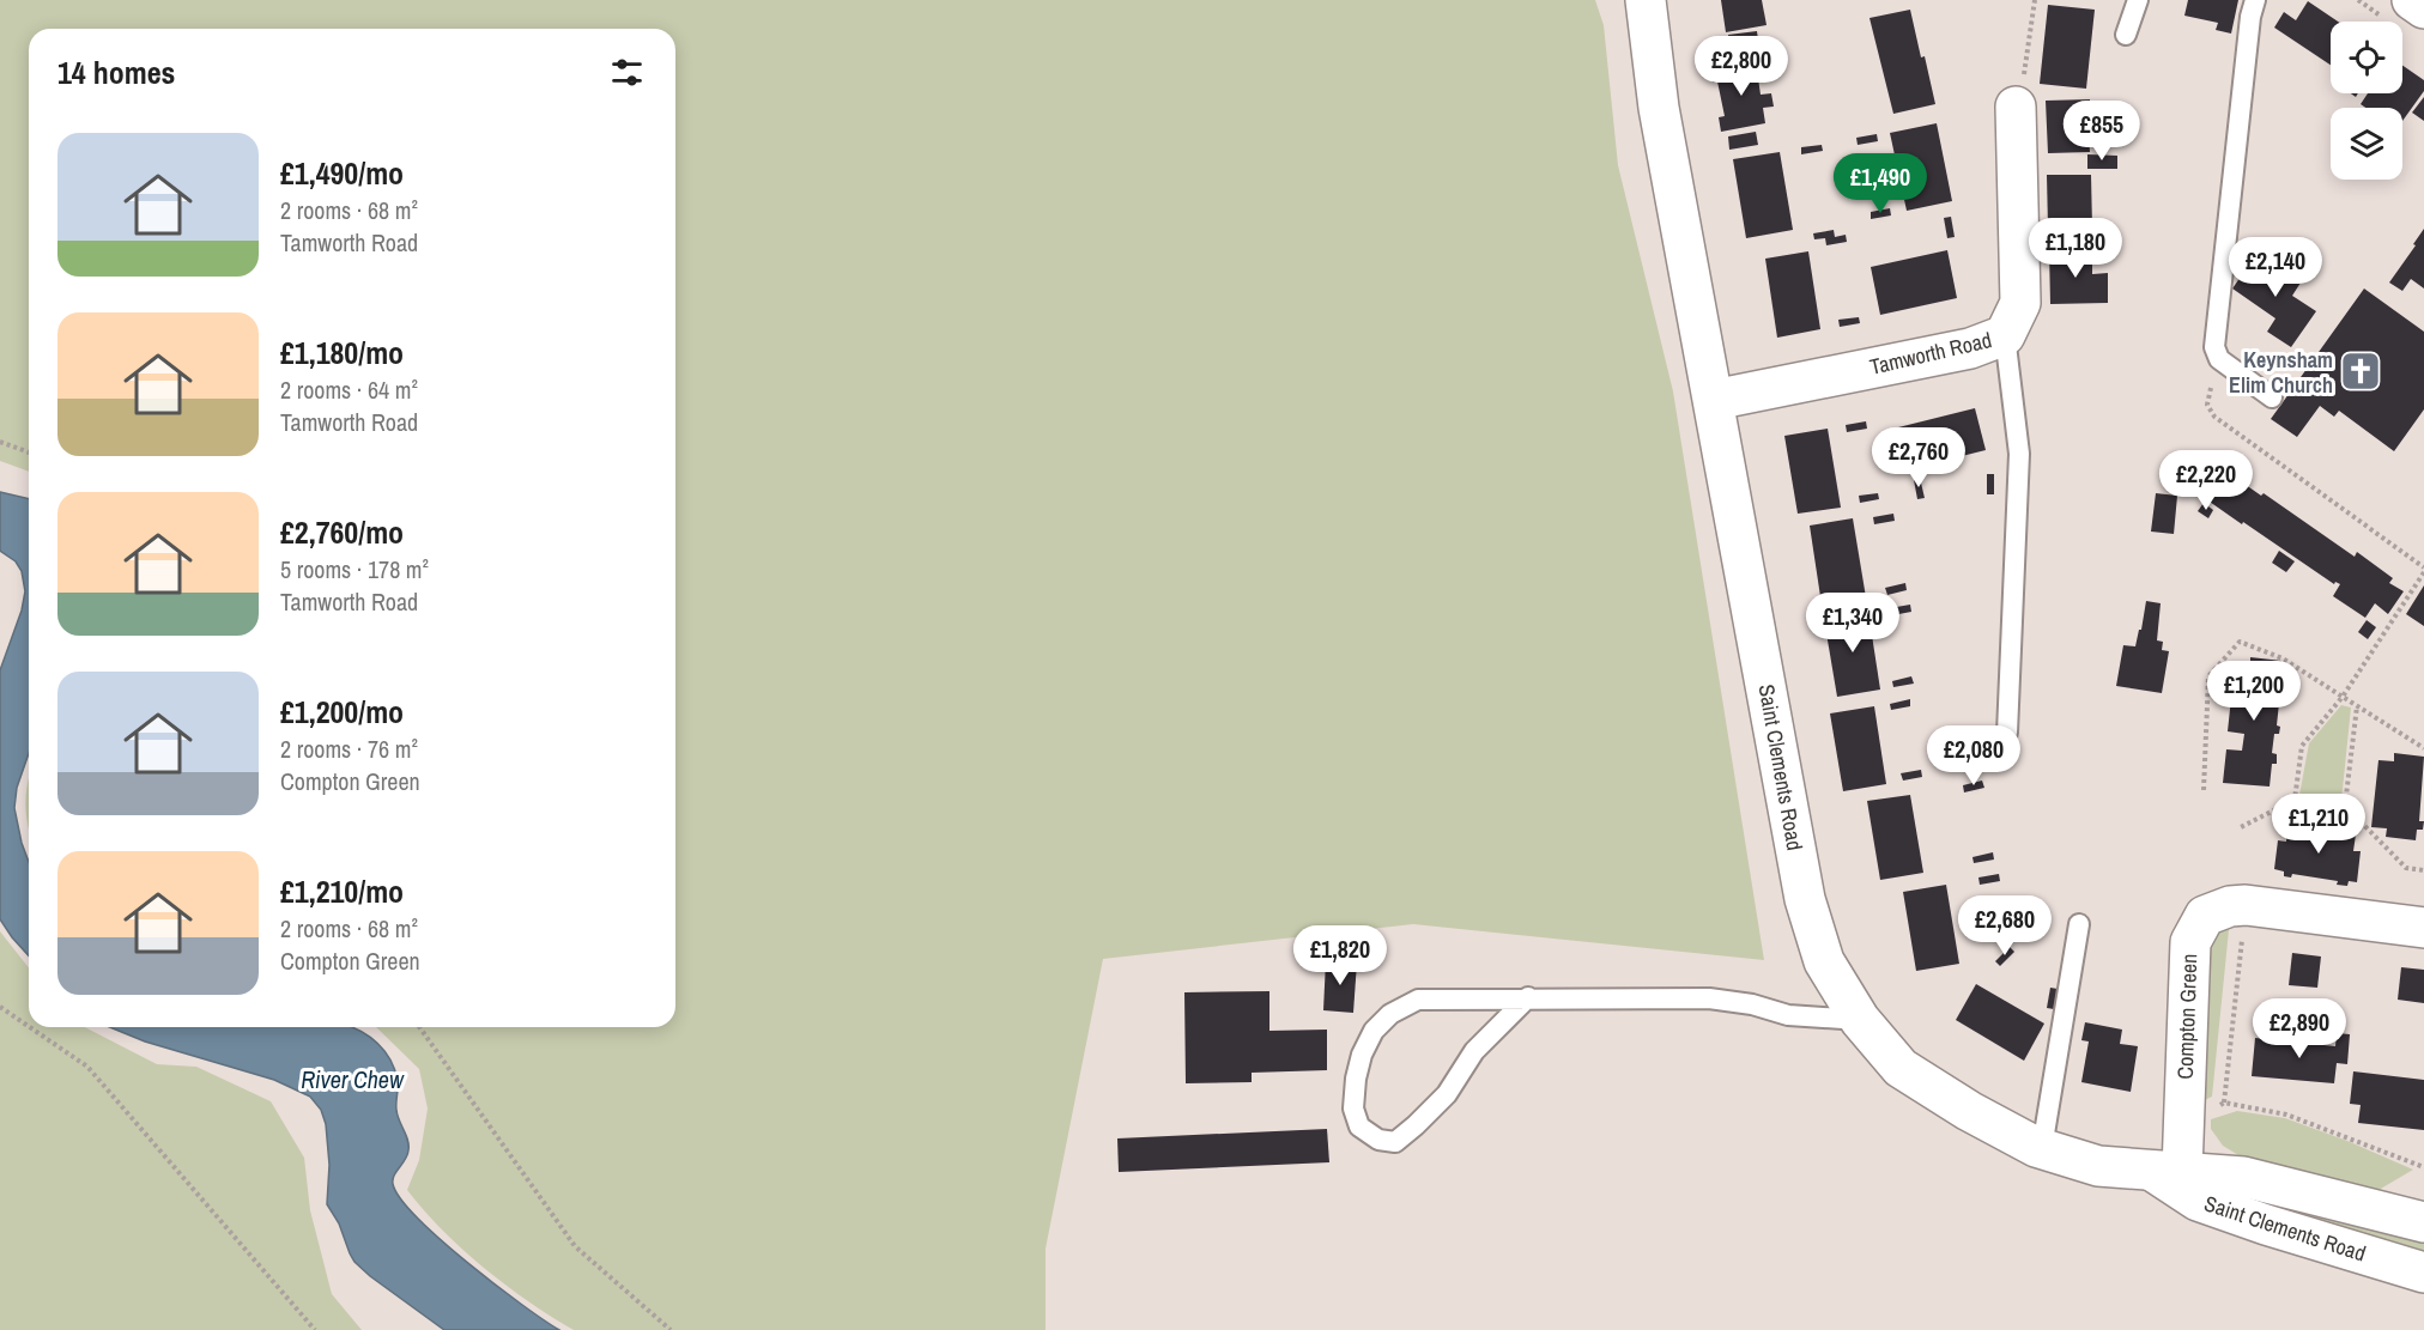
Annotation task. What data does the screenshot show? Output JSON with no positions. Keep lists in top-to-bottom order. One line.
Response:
{"streets":{"street":["Tamworth Road","Saint Clements Road","Compton Green"]},"crossings":[["Tamworth Road","Saint Clements Road"],["Saint Clements Road","Compton Green"]],"water":["River Chew"],"places":{"church":["Keynsham Elim Church"]},"page":{"heading":"14 homes","price":["£2,800","£855","£1,490","£1,180","£2,140","£2,760","£2,220","£1,340","£1,200","£2,080","£1,210","£2,680","£1,820","£2,890"],"list":[{"name":"£1,490/mo","note":"2 rooms · 68 m² · Tamworth Road"},{"name":"£1,180/mo","note":"2 rooms · 64 m² · Tamworth Road"},{"name":"£2,760/mo","note":"5 rooms · 178 m² · Tamworth Road"},{"name":"£1,200/mo","note":"2 rooms · 76 m² · Compton Green"},{"name":"£1,210/mo","note":"2 rooms · 68 m² · Compton Green"}]}}
